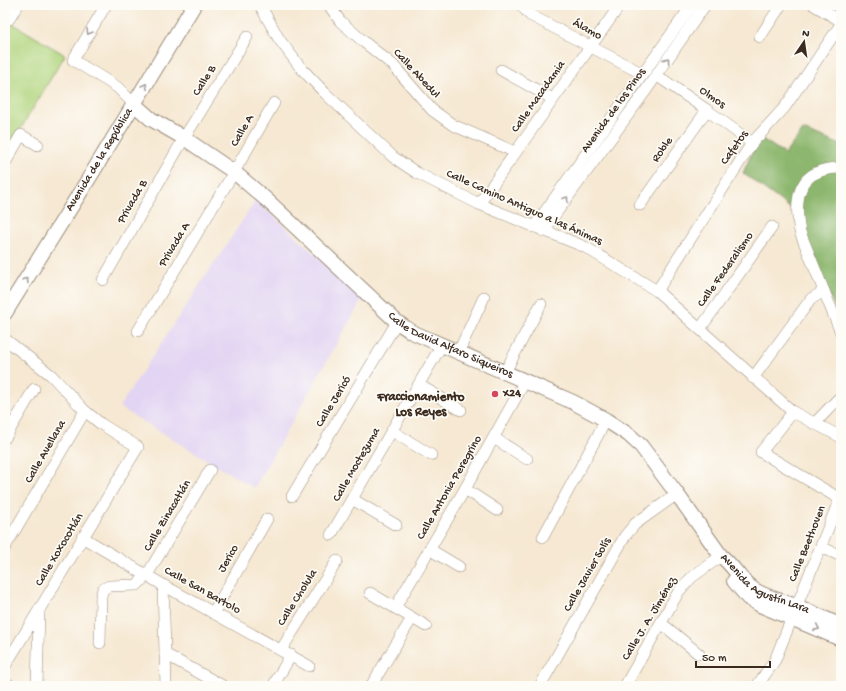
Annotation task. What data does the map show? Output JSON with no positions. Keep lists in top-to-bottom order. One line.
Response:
{"streets":{"main road":["Avenida de la República","Calle David Alfaro Siqueiros","Avenida Agustín Lara"],"street":["Álamo","Calle Abedul","Calle B","Calle Macadamia","Olmos","Avenida de los Pinos","Calle A","Cafetos","Roble","Privada B","Calle Camino Antiguo a las Ánimas","Privada A","Calle Federalismo","Calle Jericó","Calle Avellana","Calle Moctezuma","Calle Antonia Peregrino","Calle Zinacatlán","Calle Beethoven","Calle Xoxocotlán","Jerico","Calle Javier Solís","Calle San Bartolo","Calle Cholula","Calle J. A. Jiménez"]},"crossings":[["Álamo","Calle Macadamia"],["Álamo","Avenida de los Pinos"],["Calle Abedul","Calle Macadamia"],["Calle B","Privada B"],["Calle B","Calle David Alfaro Siqueiros"],["Calle Macadamia","Calle Camino Antiguo a las Ánimas"],["Olmos","Avenida de los Pinos"],["Olmos","Cafetos"],["Olmos","Roble"],["Avenida de los Pinos","Calle Camino Antiguo a las Ánimas"],["Calle A","Privada A"],["Calle A","Calle David Alfaro Siqueiros"],["Cafetos","Calle Camino Antiguo a las Ánimas"],["Avenida de la República","Calle David Alfaro Siqueiros"],["Privada B","Calle David Alfaro Siqueiros"],["Calle Camino Antiguo a las Ánimas","Calle Federalismo"],["Privada A","Calle David Alfaro Siqueiros"],["Calle David Alfaro Siqueiros","Calle Jericó"],["Calle David Alfaro Siqueiros","Calle Moctezuma"],["Calle David Alfaro Siqueiros","Calle Antonia Peregrino"],["Calle David Alfaro Siqueiros","Calle Javier Solís"],["Calle David Alfaro Siqueiros","Avenida Agustín Lara"],["Calle David Alfaro Siqueiros","Calle J. A. Jiménez"],["Calle Avellana","Calle Xoxocotlán"],["Calle Zinacatlán","Calle San Bartolo"],["Calle Beethoven","Avenida Agustín Lara"],["Calle Xoxocotlán","Calle San Bartolo"],["Jerico","Calle San Bartolo"],["Avenida Agustín Lara","Calle J. A. Jiménez"],["Calle San Bartolo","Calle Cholula"]],"one_way":["Avenida de la República"],"districts":["Fraccionamiento Los Reyes"],"places":["X24"],"scale_bar":"50 m","north":"top"}
